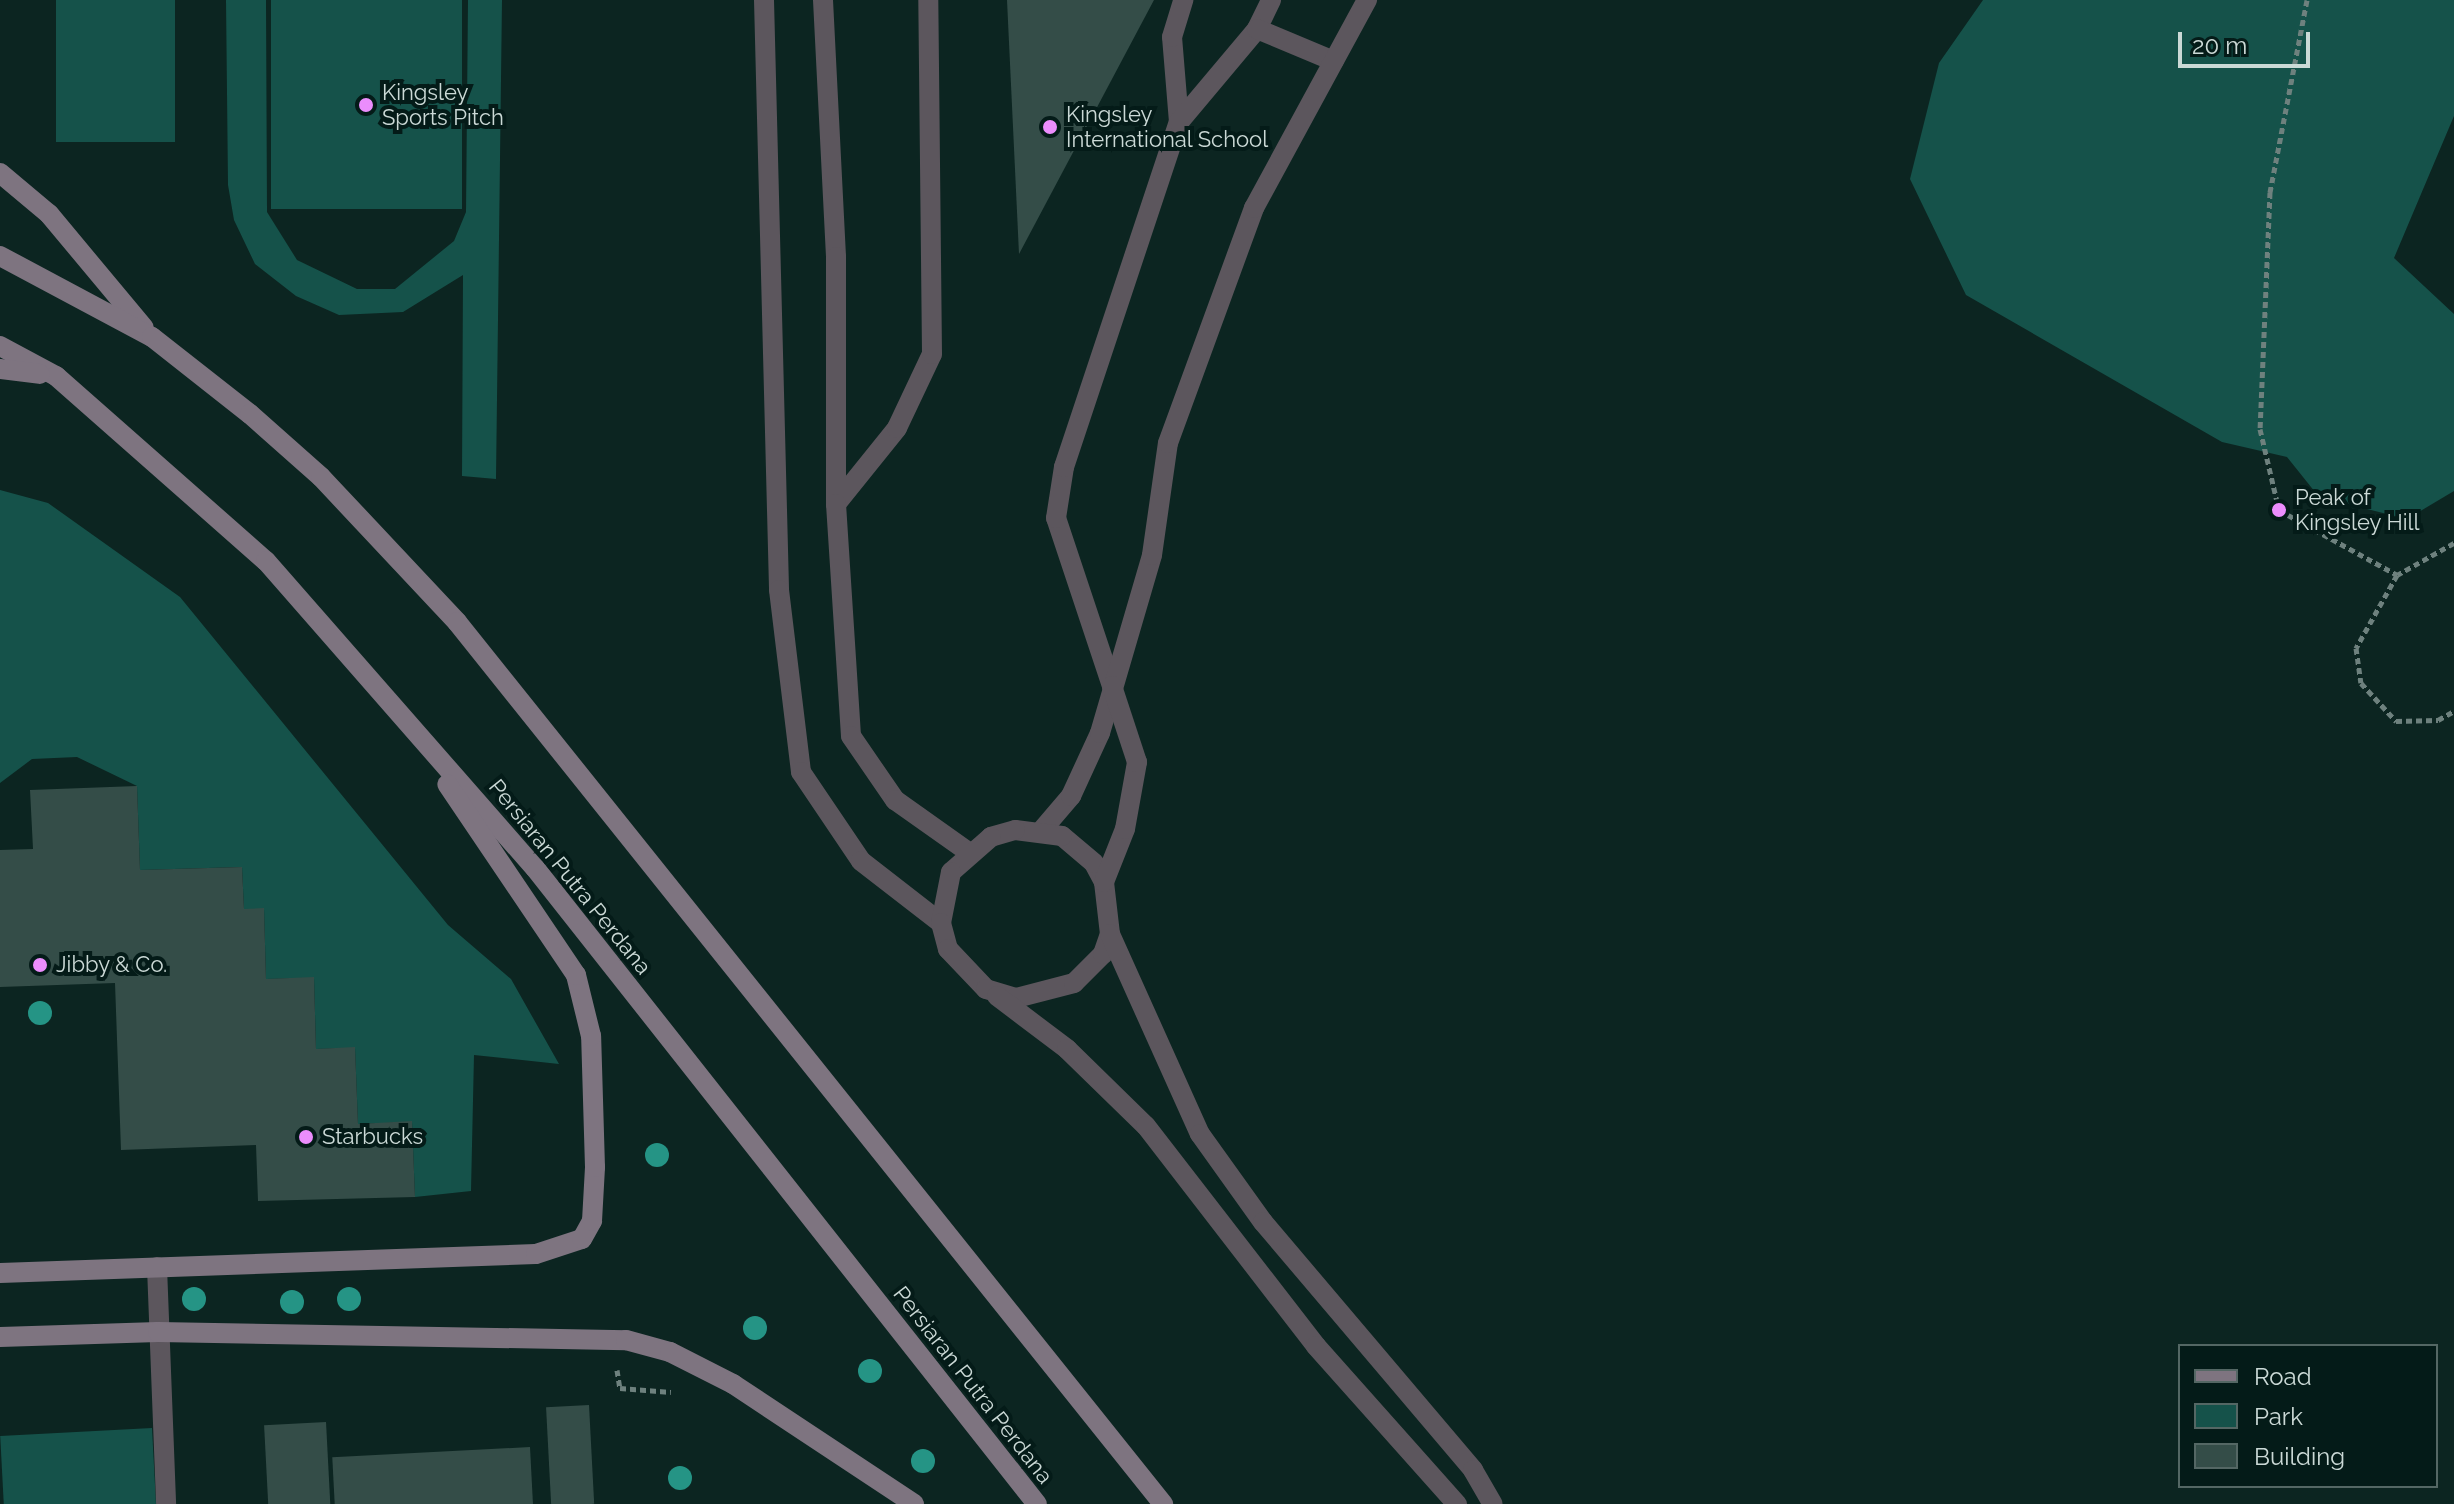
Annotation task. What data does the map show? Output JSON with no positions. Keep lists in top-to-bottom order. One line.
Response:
{"streets":{"main road":["Persiaran Putra Perdana"]},"places":["Kingsley Sports Pitch","Kingsley International School","Peak of Kingsley Hill","Jibby & Co.","Starbucks"],"legend":["Road","Park","Building"],"scale_bar":"20 m"}
